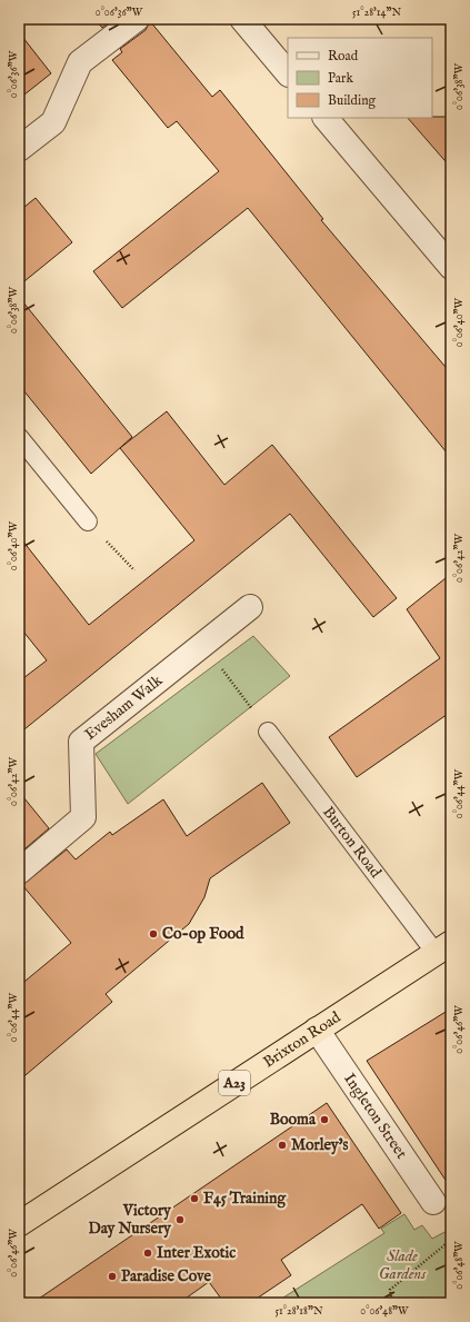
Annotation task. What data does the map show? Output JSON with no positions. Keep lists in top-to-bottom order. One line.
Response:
{"streets":{"highway":["Brixton Road","A23"],"street":["Evesham Walk","Ingleton Street"],"lane":["Burton Road"]},"crossings":[["Burton Road","Brixton Road"],["Brixton Road","Ingleton Street"]],"parks":["Slade Gardens"],"places":["Co-op Food","Booma","Morley's","F45 Training","Victory Day Nursery","Inter Exotic","Paradise Cove"],"legend":["Road","Park","Building"],"coordinates":["0°06'36\"W","51°28'14\"N","0°06'38\"W","0°06'40\"W","0°06'42\"W","0°06'44\"W","0°06'46\"W","0°06'48\"W","51°28'18\"N"]}
